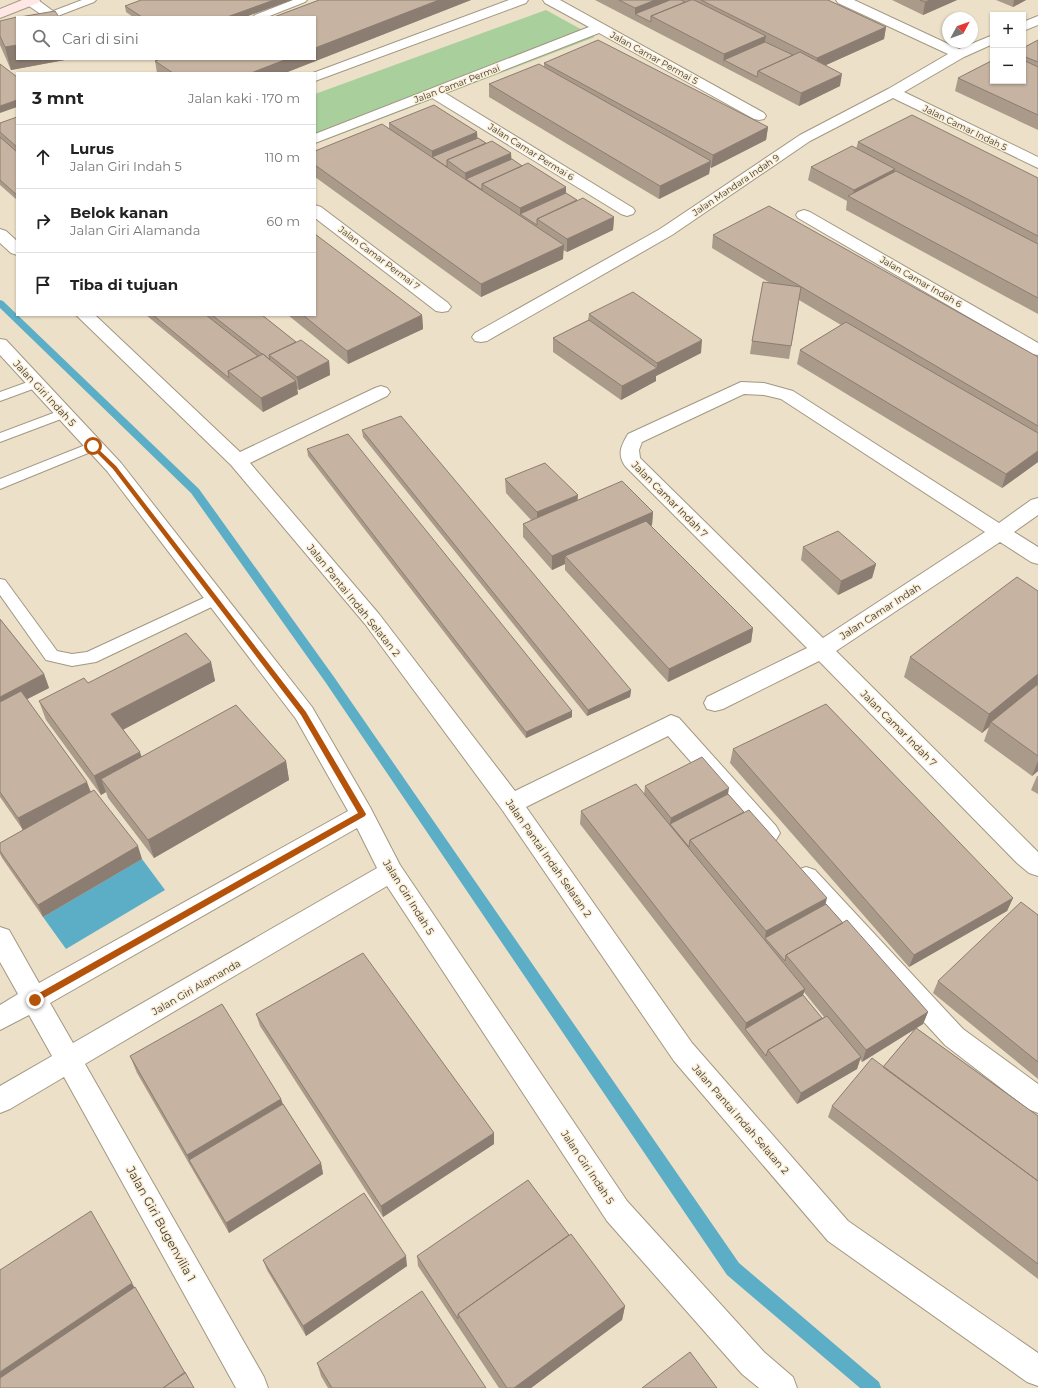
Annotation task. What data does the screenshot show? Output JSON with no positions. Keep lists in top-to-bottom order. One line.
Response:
{"streets":{"street":["Jalan Camar Permai 5","Jalan Camar Permai","Jalan Camar Indah 5","Jalan Camar Permai 6","Jalan Mandara Indah 9","Jalan Camar Permai 7","Jalan Camar Indah 6","Jalan Giri Indah 5","Jalan Camar Indah 7","Jalan Pantai Indah Selatan 2","Jalan Camar Indah","Jalan Giri Alamanda","Jalan Giri Bugenvilia 1"]},"crossings":[["Jalan Camar Permai 5","Jalan Camar Permai"],["Jalan Camar Permai","Jalan Camar Permai 6"],["Jalan Camar Indah 5","Jalan Mandara Indah 9"],["Jalan Giri Indah 5","Jalan Giri Alamanda"],["Jalan Camar Indah 7","Jalan Camar Indah"],["Jalan Giri Alamanda","Jalan Giri Bugenvilia 1"]],"north":"top right","page":{"map_buttons":["+","−"],"search":"Cari di sini","heading":["3 mnt","Jalan kaki · 170 m"],"list":[["Lurus","Jalan Giri Indah 5","110 m"],["Belok kanan","Jalan Giri Alamanda","60 m"],"Tiba di tujuan"]}}
